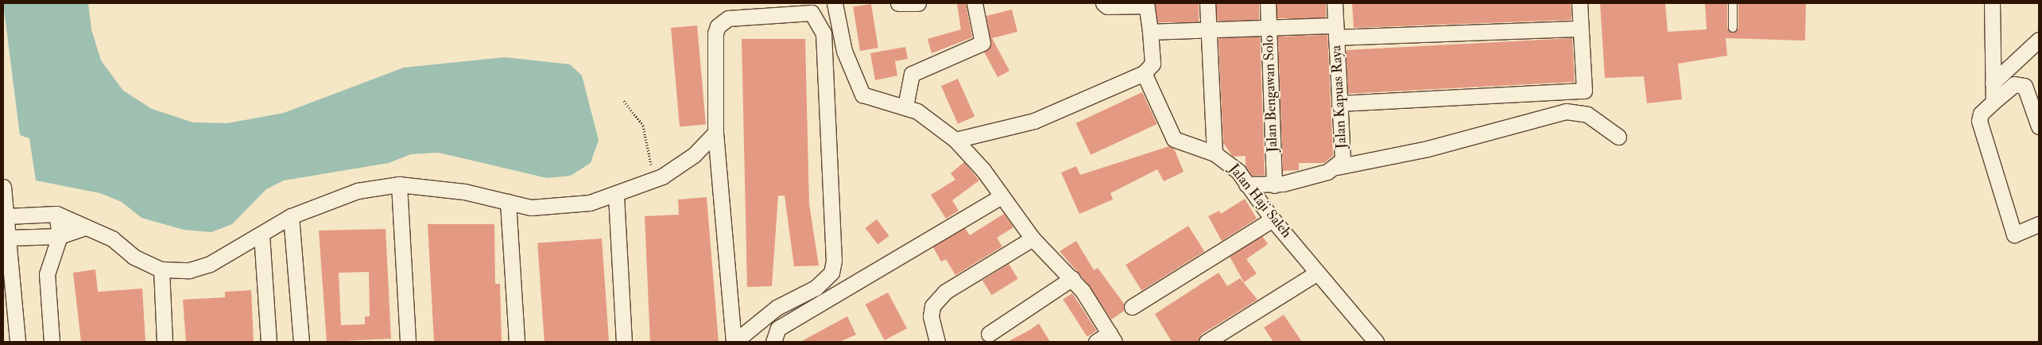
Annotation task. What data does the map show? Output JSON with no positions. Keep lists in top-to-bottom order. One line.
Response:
{"streets":{"street":["Jalan Bengawan Solo","Jalan Kapuas Raya","Jalan Haji Saleh"]},"crossings":[["Jalan Bengawan Solo","Jalan Kapuas Raya"],["Jalan Kapuas Raya","Jalan Haji Saleh"]]}
